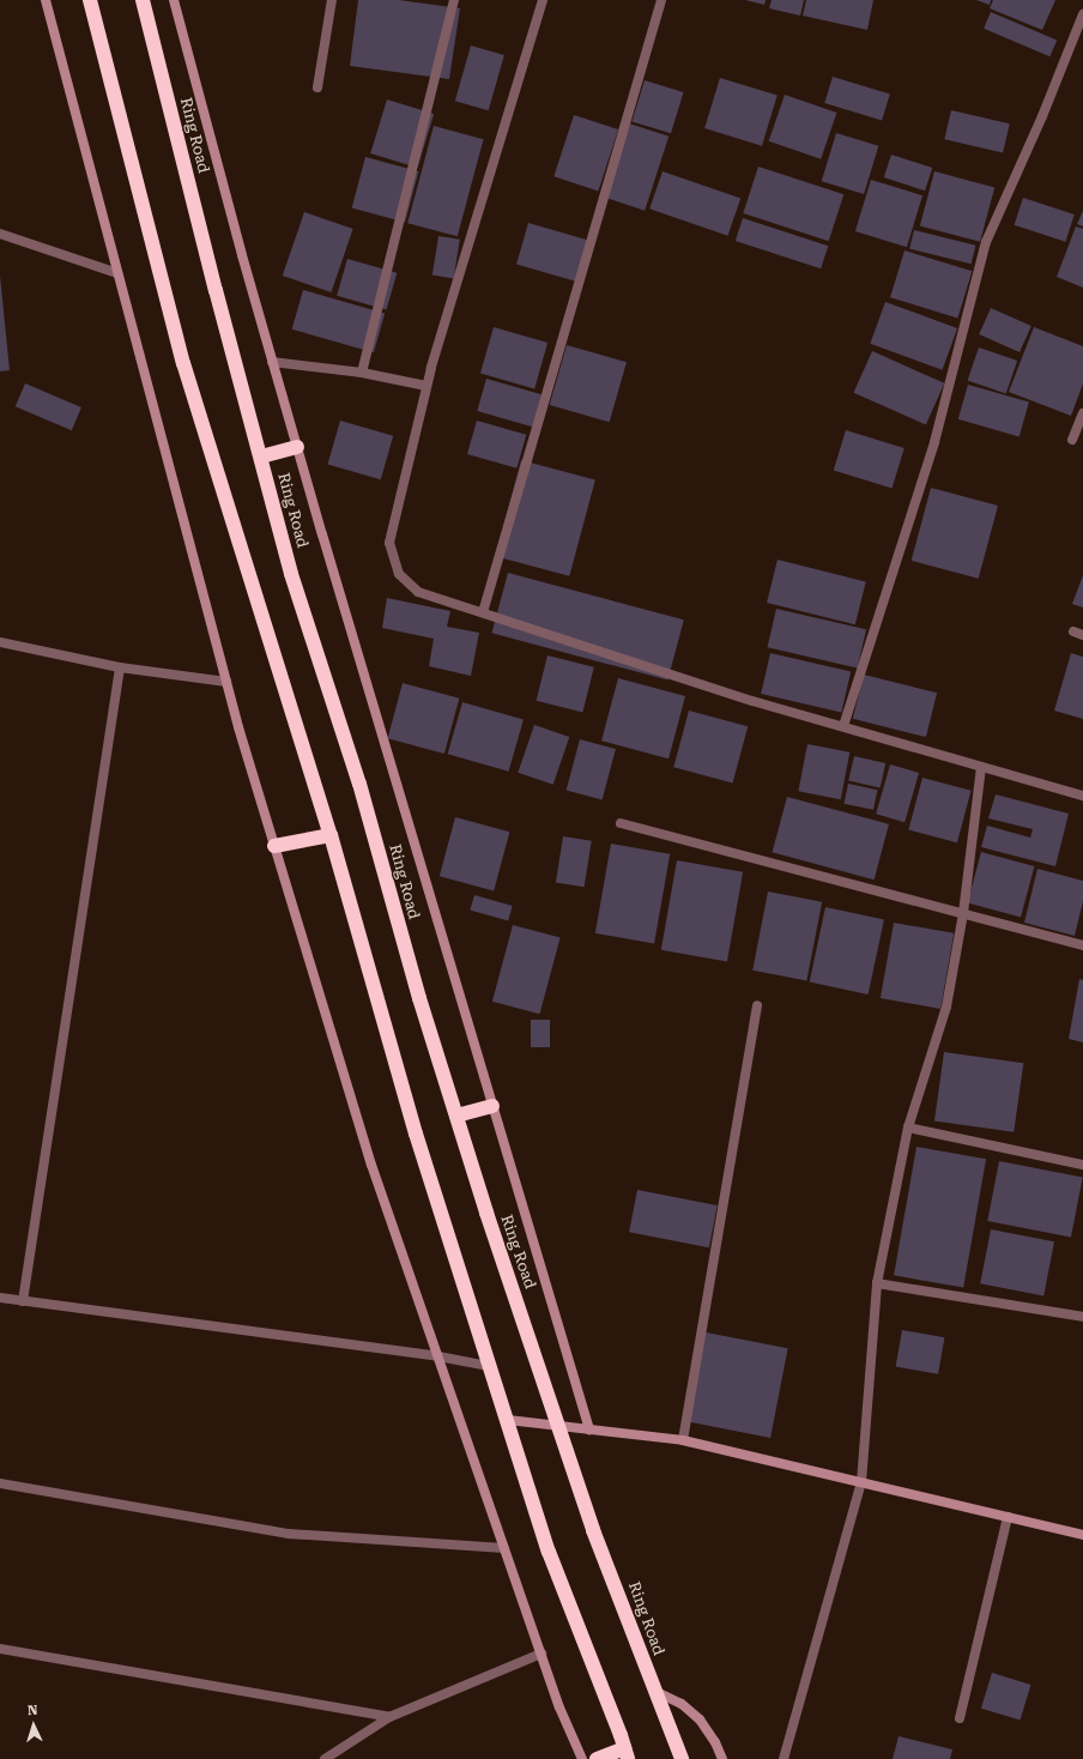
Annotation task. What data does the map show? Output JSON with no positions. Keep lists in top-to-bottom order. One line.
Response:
{"streets":{"highway":["Ring Road"]},"north":"top"}
